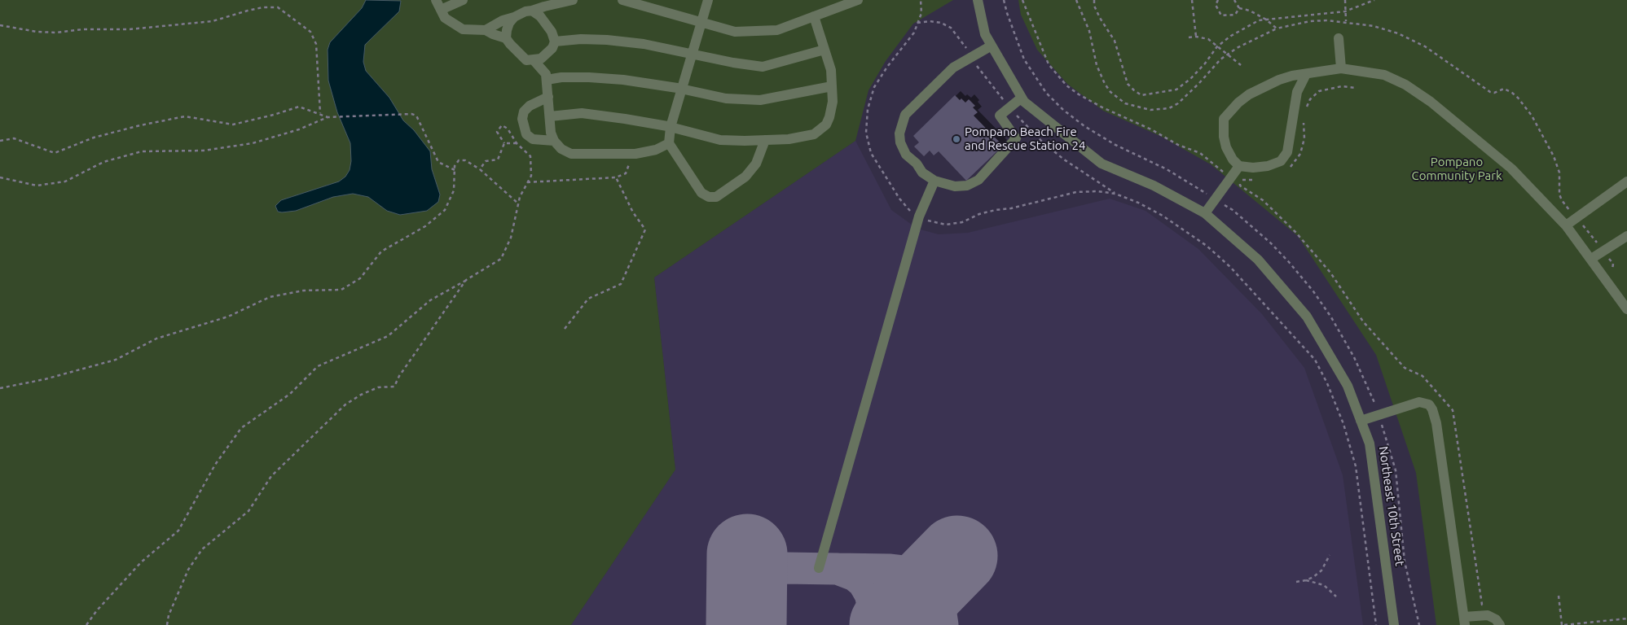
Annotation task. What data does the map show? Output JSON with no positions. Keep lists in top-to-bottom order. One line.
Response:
{"streets":{"street":["Northeast 10th Street"]},"parks":["Pompano Community Park"],"places":["Pompano Beach Fire and Rescue Station 24"]}
